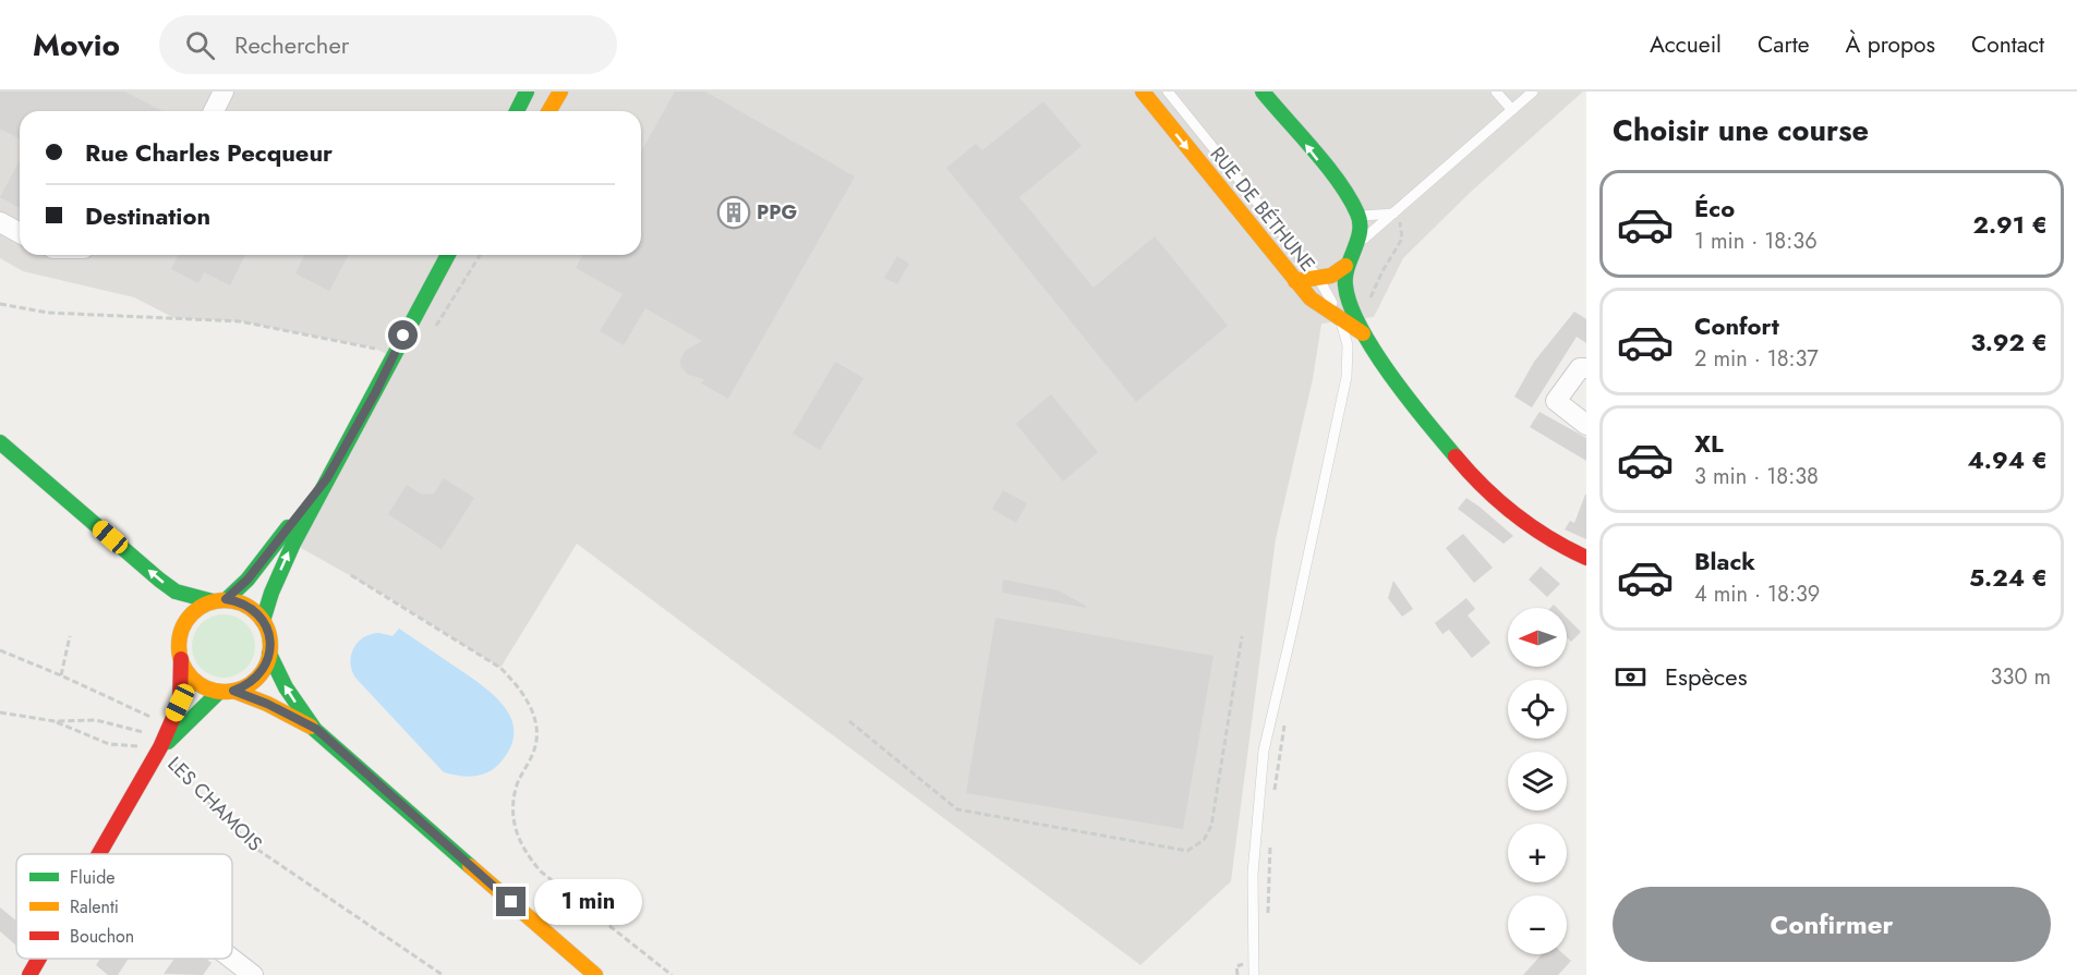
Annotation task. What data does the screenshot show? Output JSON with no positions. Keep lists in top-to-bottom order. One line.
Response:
{"streets":{"main road":["RUE DE BÉTHUNE"],"path":["LES CHAMOIS"]},"places":{"building":["PPG"]},"legend":["Fluide","Ralenti","Bouchon"],"north":"left","page":{"header":"Movio","search":"Rechercher","nav":["Accueil","Carte","À propos","Contact"],"heading":"Choisir une course","banner":["Rue Charles Pecqueur","Destination"],"list":[{"name":"Éco","note":"1 min · 18:36","value":"2.91 €"},{"name":"Confort","note":"2 min · 18:37","value":"3.92 €"},{"name":"XL","note":"3 min · 18:38","value":"4.94 €"},{"name":"Black","note":"4 min · 18:39","value":"5.24 €"}],"map_buttons":["+","−"],"pay":["Espèces","330 m"],"buttons":"Confirmer","bubble":"1 min"}}
